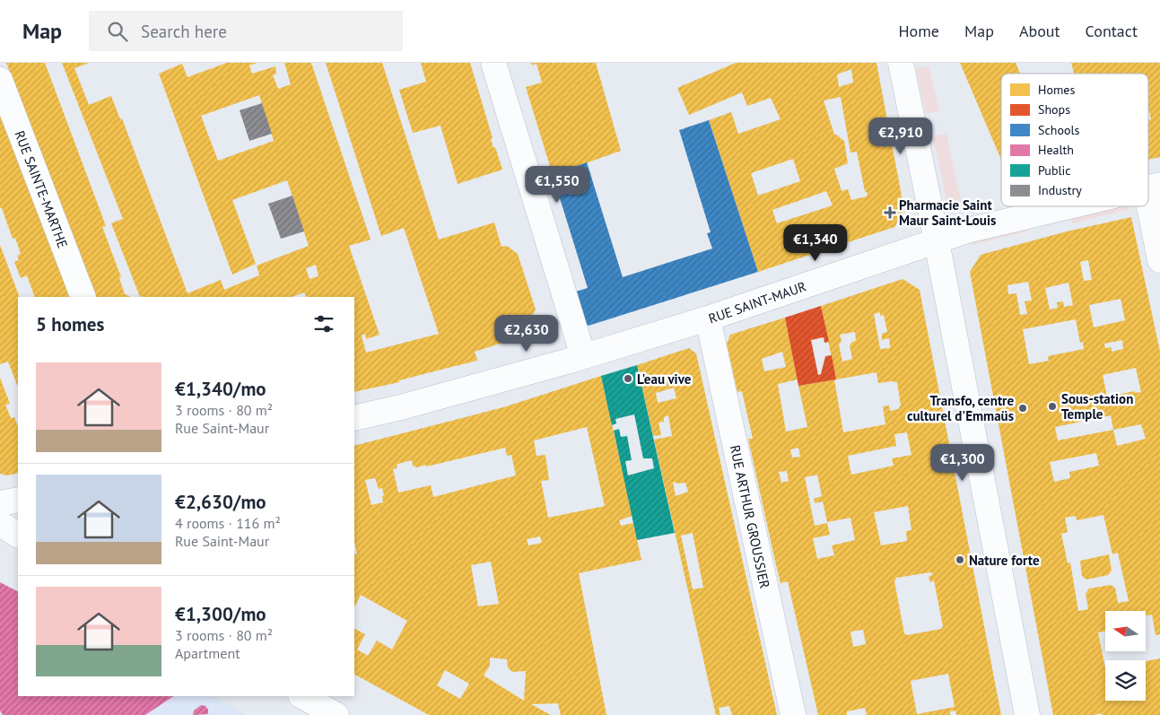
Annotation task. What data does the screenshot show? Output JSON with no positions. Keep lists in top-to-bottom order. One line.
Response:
{"streets":{"street":["RUE SAINTE-MARTHE","RUE SAINT-MAUR","RUE ARTHUR GROUSSIER"]},"crossings":[["RUE SAINT-MAUR","RUE ARTHUR GROUSSIER"]],"places":{"health":["Pharmacie Saint Maur Saint-Louis"],"other":["L'eau vive","Sous-station Temple","Transfo, centre culturel d'Emmaüs","Nature forte"]},"legend":["Homes","Shops","Schools","Health","Public","Industry"],"north":"left","page":{"header":"Map","search":"Search here","nav":["Home","Map","About","Contact"],"price":["€2,910","€1,550","€1,340","€2,630","€1,300"],"heading":"5 homes","list":[{"name":"€1,340/mo","note":"3 rooms · 80 m² · Rue Saint-Maur"},{"name":"€2,630/mo","note":"4 rooms · 116 m² · Rue Saint-Maur"},{"name":"€1,300/mo","note":"3 rooms · 80 m² · Apartment"}]}}
